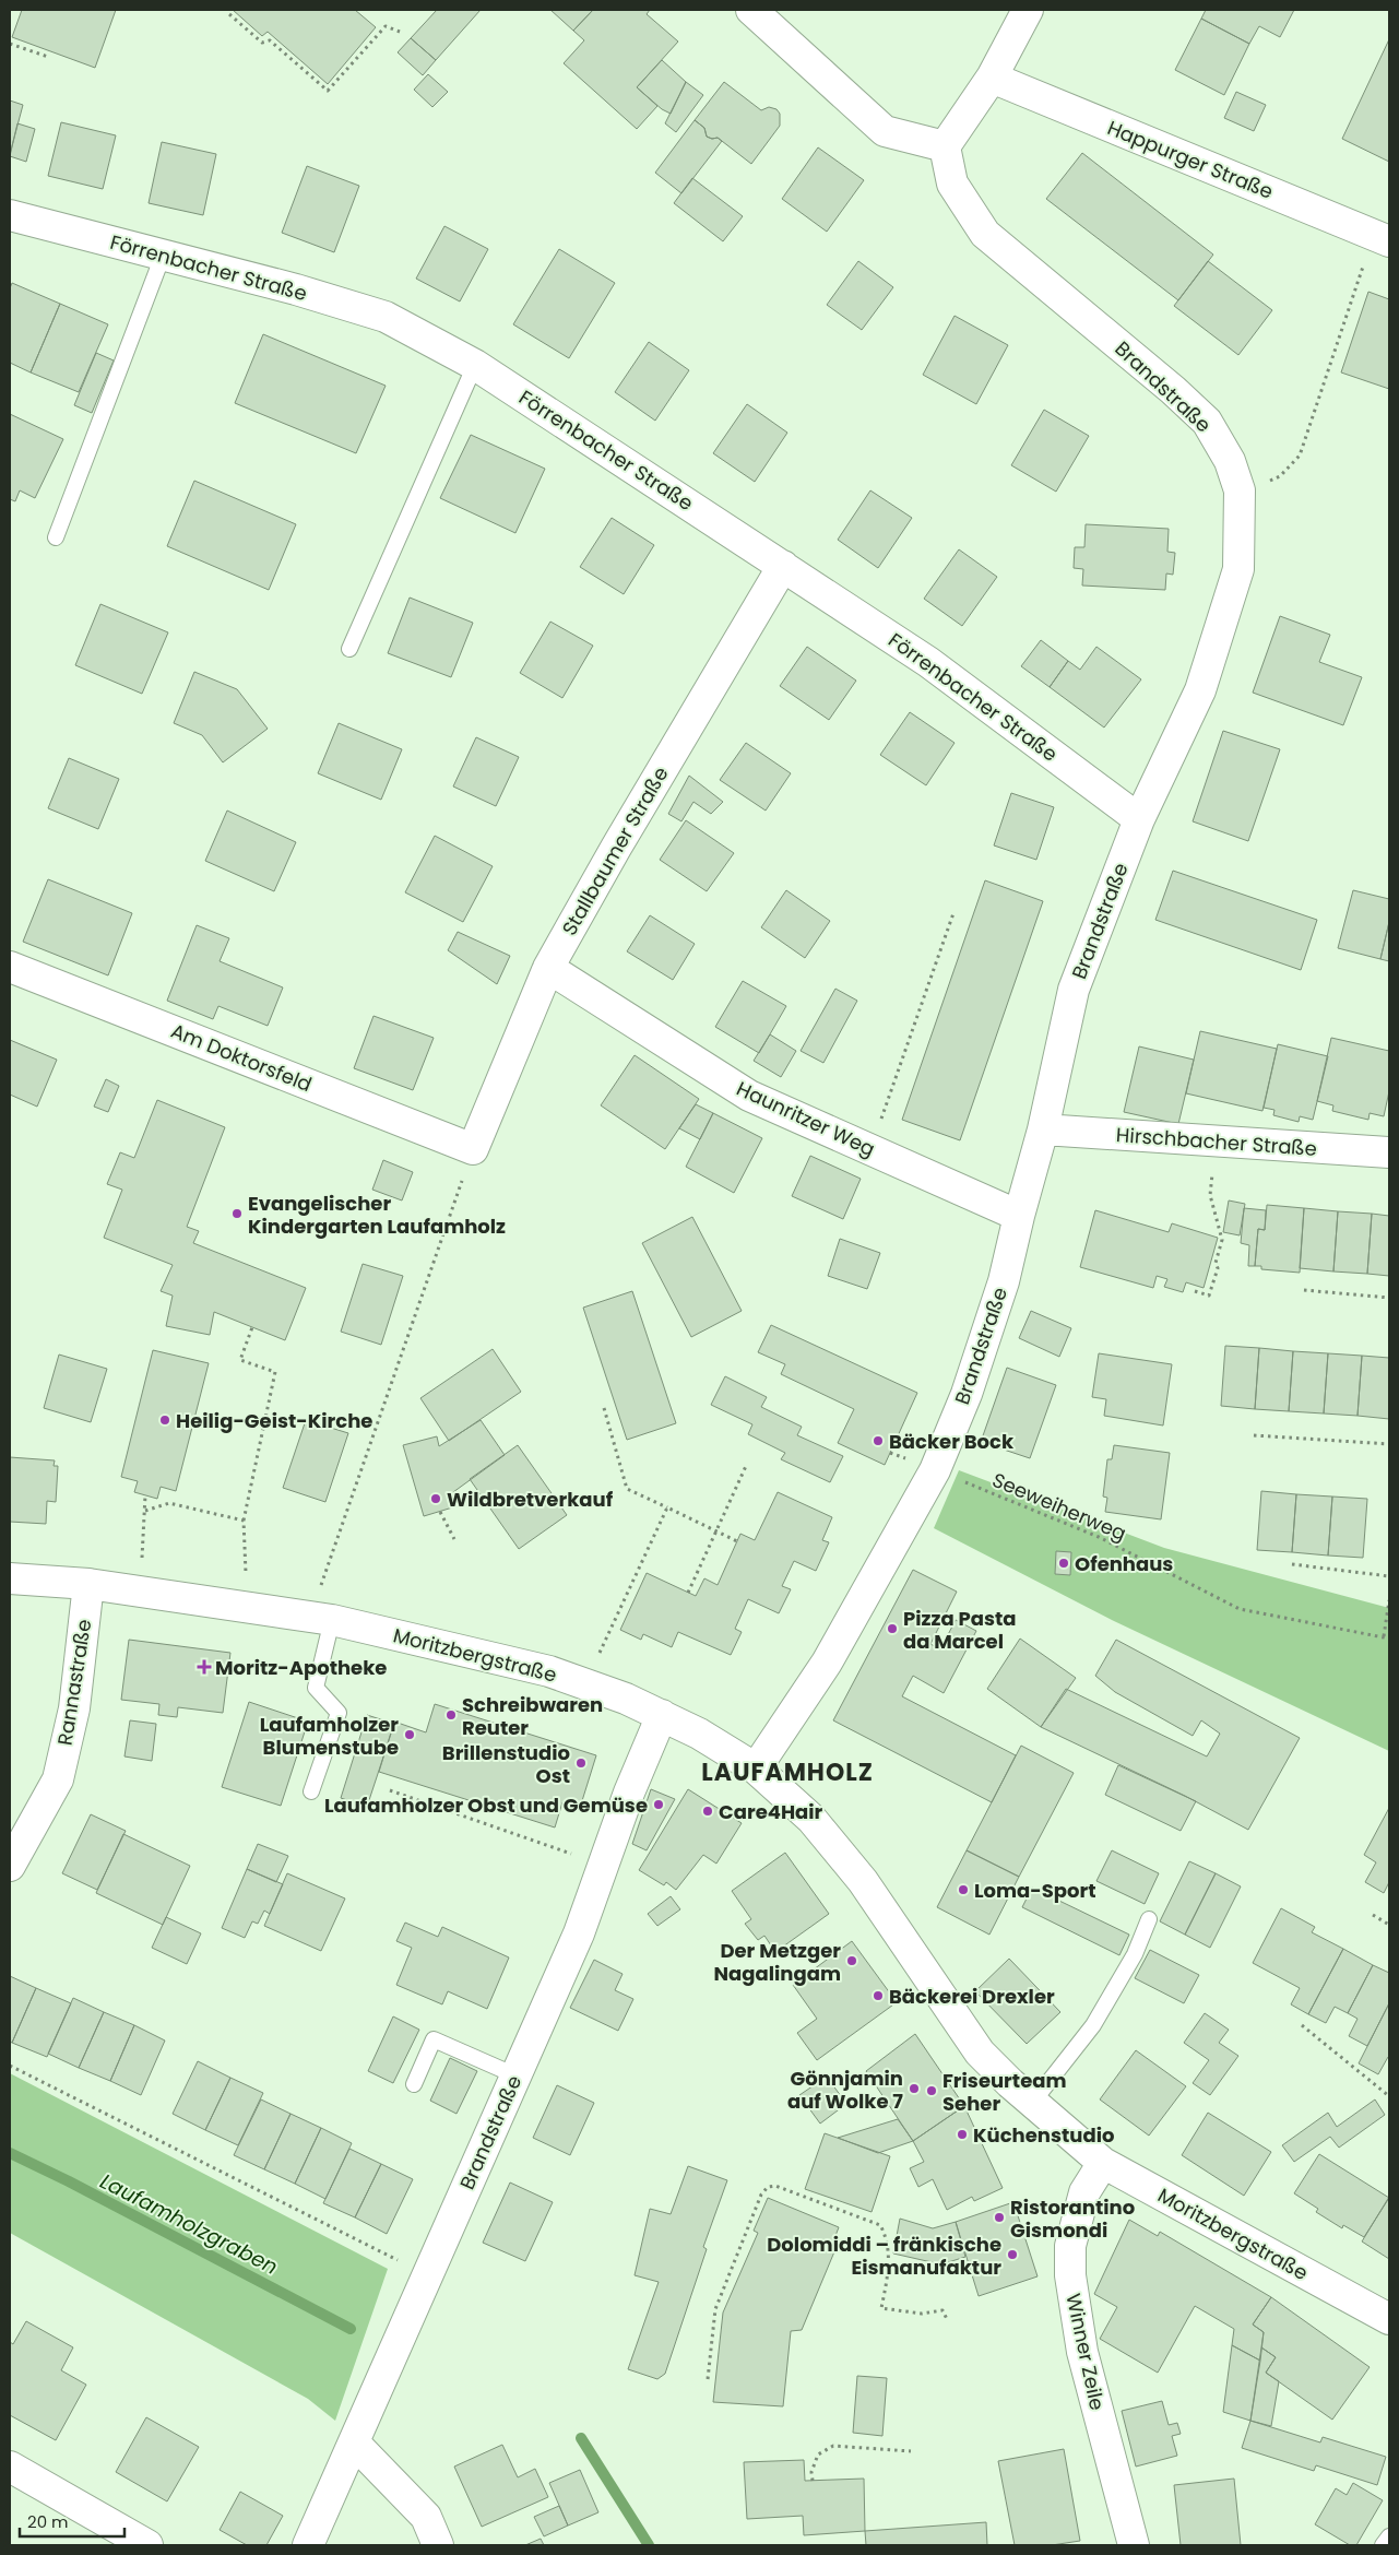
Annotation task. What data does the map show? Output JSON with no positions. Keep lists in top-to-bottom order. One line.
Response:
{"streets":{"street":["Happurger Straße","Förrenbacher Straße","Brandstraße","Stallbaumer Straße","Am Doktorsfeld","Haunritzer Weg","Hirschbacher Straße","Moritzbergstraße","Rannastraße","Winner Zeile"],"path":["Seeweiherweg"]},"crossings":[["Förrenbacher Straße","Brandstraße"],["Förrenbacher Straße","Stallbaumer Straße"],["Brandstraße","Haunritzer Weg"],["Brandstraße","Hirschbacher Straße"],["Brandstraße","Seeweiherweg"],["Brandstraße","Moritzbergstraße"],["Stallbaumer Straße","Am Doktorsfeld"],["Stallbaumer Straße","Haunritzer Weg"],["Moritzbergstraße","Rannastraße"],["Moritzbergstraße","Winner Zeile"]],"districts":["LAUFAMHOLZ"],"water":["Laufamholzgraben"],"places":{"other":["Evangelischer Kindergarten Laufamholz","Heilig-Geist-Kirche","Bäcker Bock","Wildbretverkauf","Ofenhaus","Pizza Pasta da Marcel","Schreibwaren Reuter","Laufamholzer Blumenstube","Brillenstudio Ost","Laufamholzer Obst und Gemüse","Care4Hair","Loma-Sport","Der Metzger Nagalingam","Bäckerei Drexler","Gönnjamin auf Wolke 7","Friseurteam Seher","Küchenstudio","Ristorantino Gismondi","Dolomiddi – fränkische Eismanufaktur"],"health":["Moritz-Apotheke"]},"scale_bar":"20 m"}
